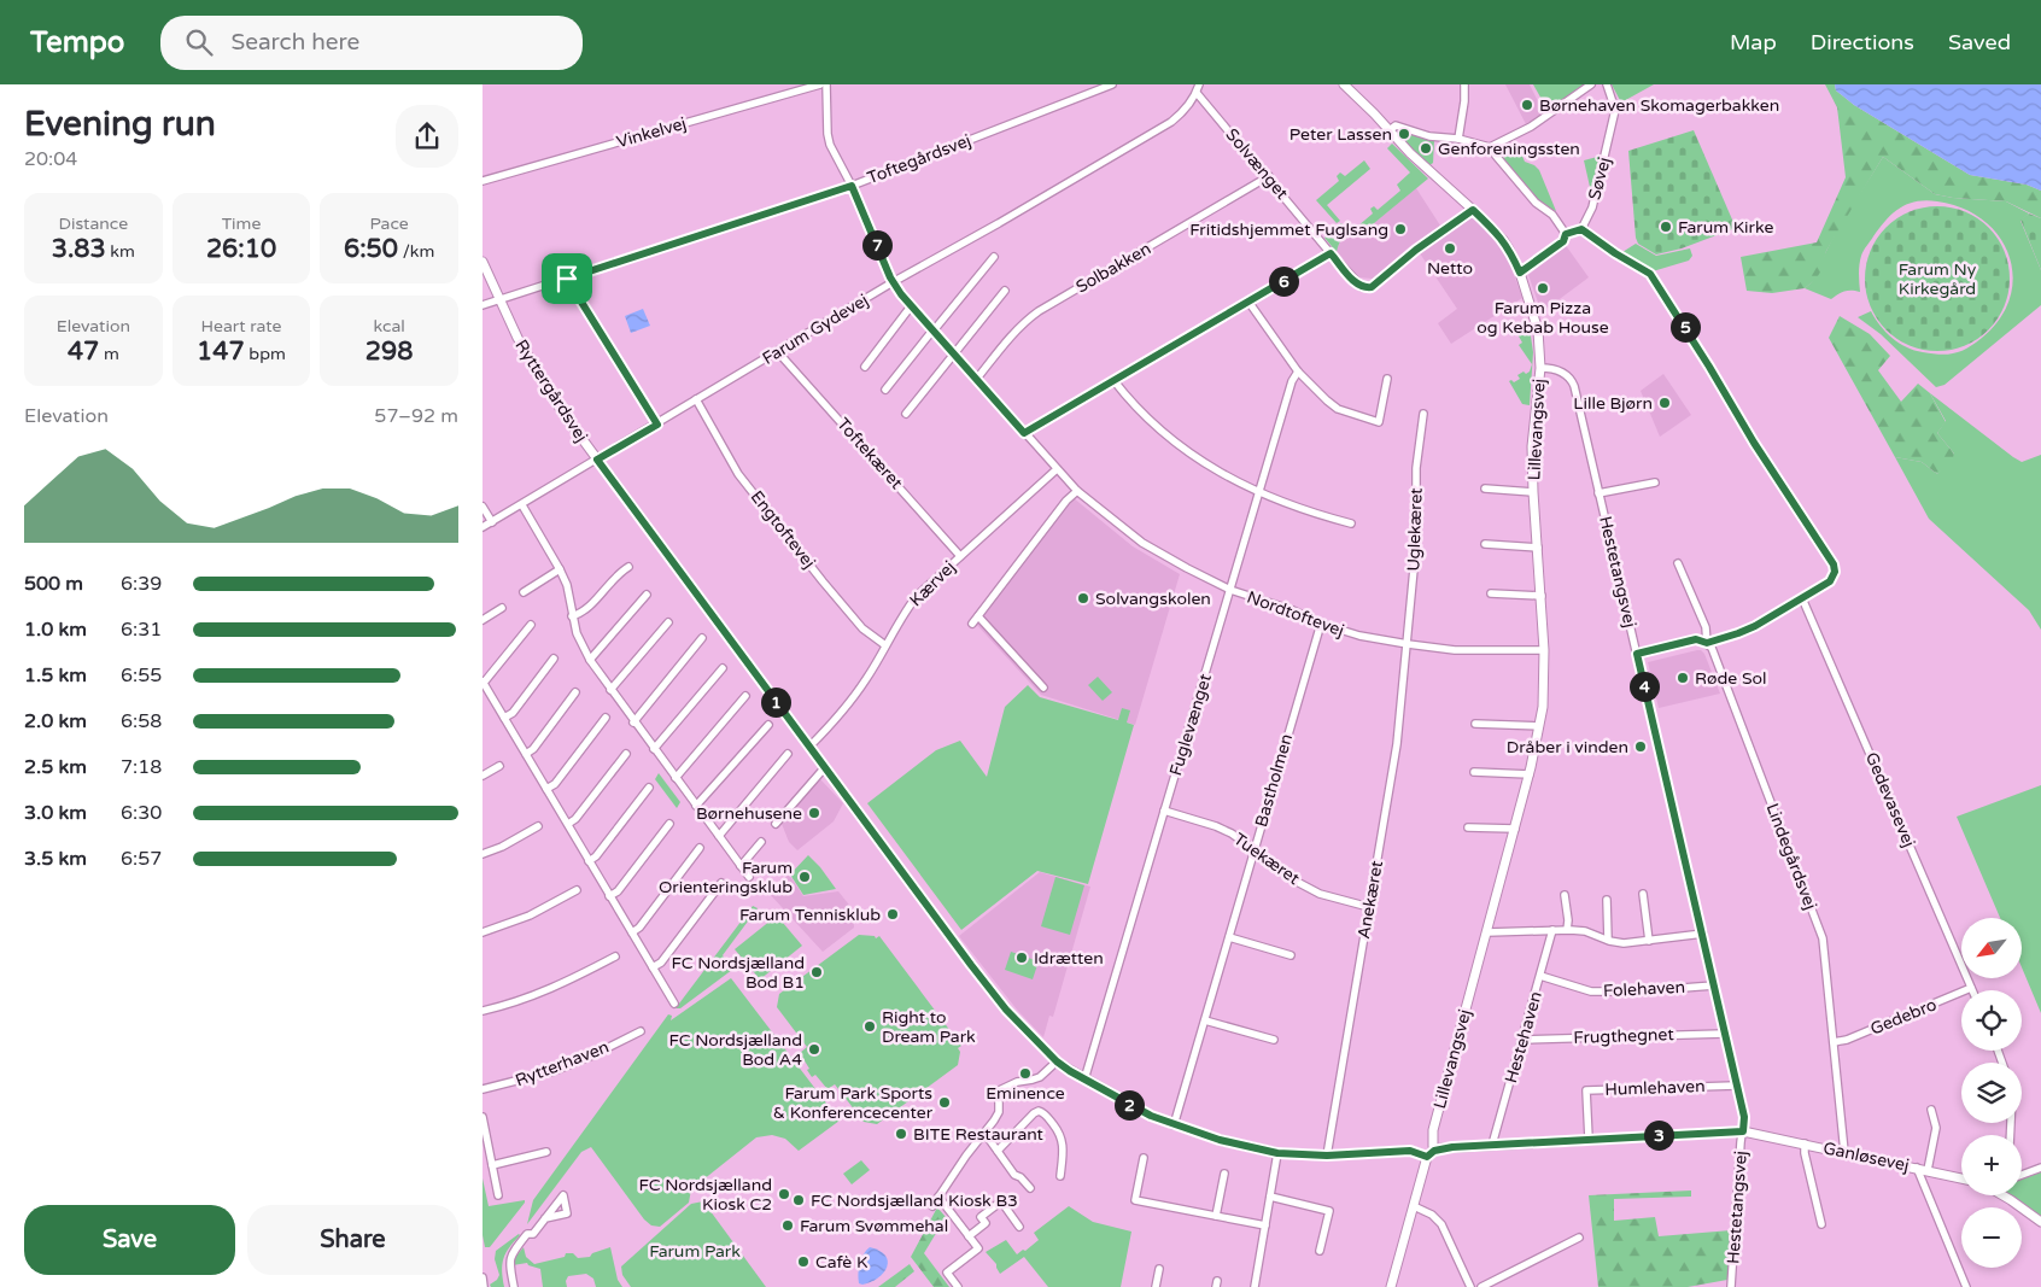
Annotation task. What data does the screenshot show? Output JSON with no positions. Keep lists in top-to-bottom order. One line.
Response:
{"streets":{"street":["Vinkelvej","Toftegårdsvej","Solvænget","Søvej","Solbakken","Farum Gydevej","Ryttergårdsvej","Lillevangsvej","Toftekæret","Engtoftevej","Uglekæret","Hestetangsvej","Kærvej","Nordtoftevej","Fuglevænget","Bastholmen","Gedevasevej","Lindegårdsvej","Tuekæret","Anekæret","Folehaven","Gedebro","Frugthegnet","Hestehaven","Rytterhaven","Humlehaven","Ganløsevej"]},"crossings":[["Toftegårdsvej","Ryttergårdsvej"],["Toftegårdsvej","Nordtoftevej"],["Solvænget","Solbakken"],["Solvænget","Farum Gydevej"],["Solvænget","Lillevangsvej"],["Solbakken","Nordtoftevej"],["Farum Gydevej","Ryttergårdsvej"],["Farum Gydevej","Toftekæret"],["Farum Gydevej","Engtoftevej"],["Farum Gydevej","Nordtoftevej"],["Ryttergårdsvej","Lillevangsvej"],["Ryttergårdsvej","Kærvej"],["Ryttergårdsvej","Fuglevænget"],["Ryttergårdsvej","Bastholmen"],["Ryttergårdsvej","Anekæret"],["Ryttergårdsvej","Ganløsevej"],["Lillevangsvej","Hestetangsvej"],["Lillevangsvej","Nordtoftevej"],["Lillevangsvej","Ganløsevej"],["Toftekæret","Kærvej"],["Engtoftevej","Kærvej"],["Uglekæret","Nordtoftevej"],["Uglekæret","Anekæret"],["Hestetangsvej","Folehaven"],["Hestetangsvej","Frugthegnet"],["Hestetangsvej","Humlehaven"],["Hestetangsvej","Ganløsevej"],["Kærvej","Nordtoftevej"],["Nordtoftevej","Fuglevænget"],["Nordtoftevej","Bastholmen"],["Nordtoftevej","Anekæret"],["Fuglevænget","Tuekæret"],["Bastholmen","Tuekæret"],["Gedevasevej","Gedebro"],["Lindegårdsvej","Gedebro"],["Lindegårdsvej","Ganløsevej"],["Tuekæret","Anekæret"],["Folehaven","Hestehaven"],["Frugthegnet","Hestehaven"],["Hestehaven","Ganløsevej"],["Humlehaven","Ganløsevej"]],"parks":["Farum Ny Kirkegård","Farum Park"],"places":["Børnehaven Skomagerbakken","Peter Lassen","Genforeningssten","Farum Kirke","Fritidshjemmet Fuglsang","Netto","Farum Pizza og Kebab House","Lille Bjørn","Solvangskolen","Røde Sol","Dråber i vinden","Børnehusene","Farum Orienteringsklub","Farum Tennisklub","Idrætten","FC Nordsjælland Bod B1","Right to Dream Park","FC Nordsjælland Bod A4","Eminence","Farum Park Sports & Konferencecenter","BITE Restaurant","FC Nordsjælland Kiosk C2","FC Nordsjælland Kiosk B3","Farum Svømmehal","Cafè K"],"north":"bottom left","page":{"header":"Tempo","search":"Search here","nav":["Map","Directions","Saved"],"heading":["Evening run","20:04"],"stats":[["Distance","3.83 km"],["Time","26:10"],["Pace","6:50 /km"],["Elevation","47 m"],["Heart rate","147 bpm"],["kcal","298"]],"pins":["7","6","5","4","1","2","3"],"chart":["Elevation","57–92 m"],"list":[{"name":"500 m","note":"6:39"},{"name":"1.0 km","note":"6:31"},{"name":"1.5 km","note":"6:55"},{"name":"2.0 km","note":"6:58"},{"name":"2.5 km","note":"7:18"},{"name":"3.0 km","note":"6:30"},{"name":"3.5 km","note":"6:57"}],"map_buttons":["+","−"],"buttons":["Save","Share"]}}
